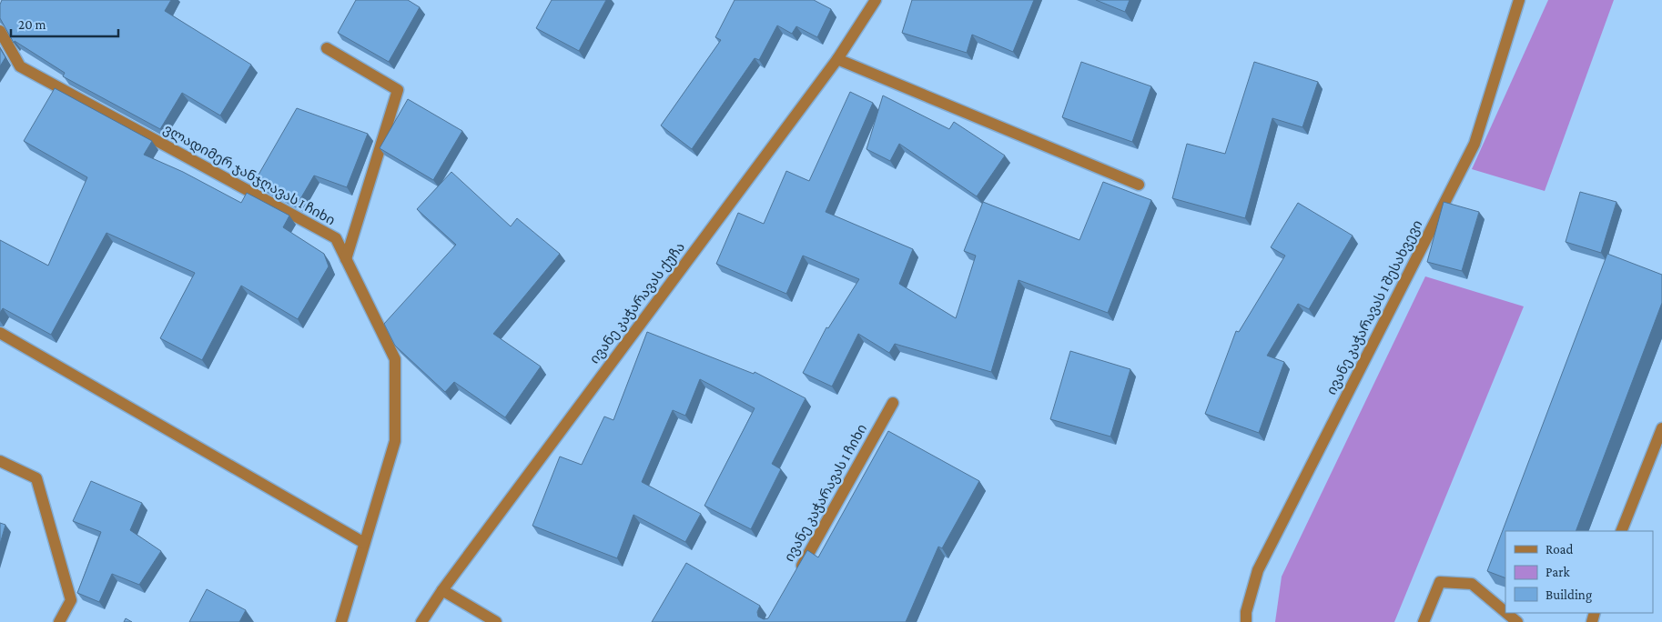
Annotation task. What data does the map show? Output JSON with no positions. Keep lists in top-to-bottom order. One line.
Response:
{"streets":{"street":["ვლადიმერ ჯანჯღავას I ჩიხი","ივანე კაჭარავას ქუჩა","ივანე კაჭარავას I შესახვევი","ივანე კაჭარავას I ჩიხი"]},"legend":["Road","Park","Building"],"scale_bar":"20 m"}
